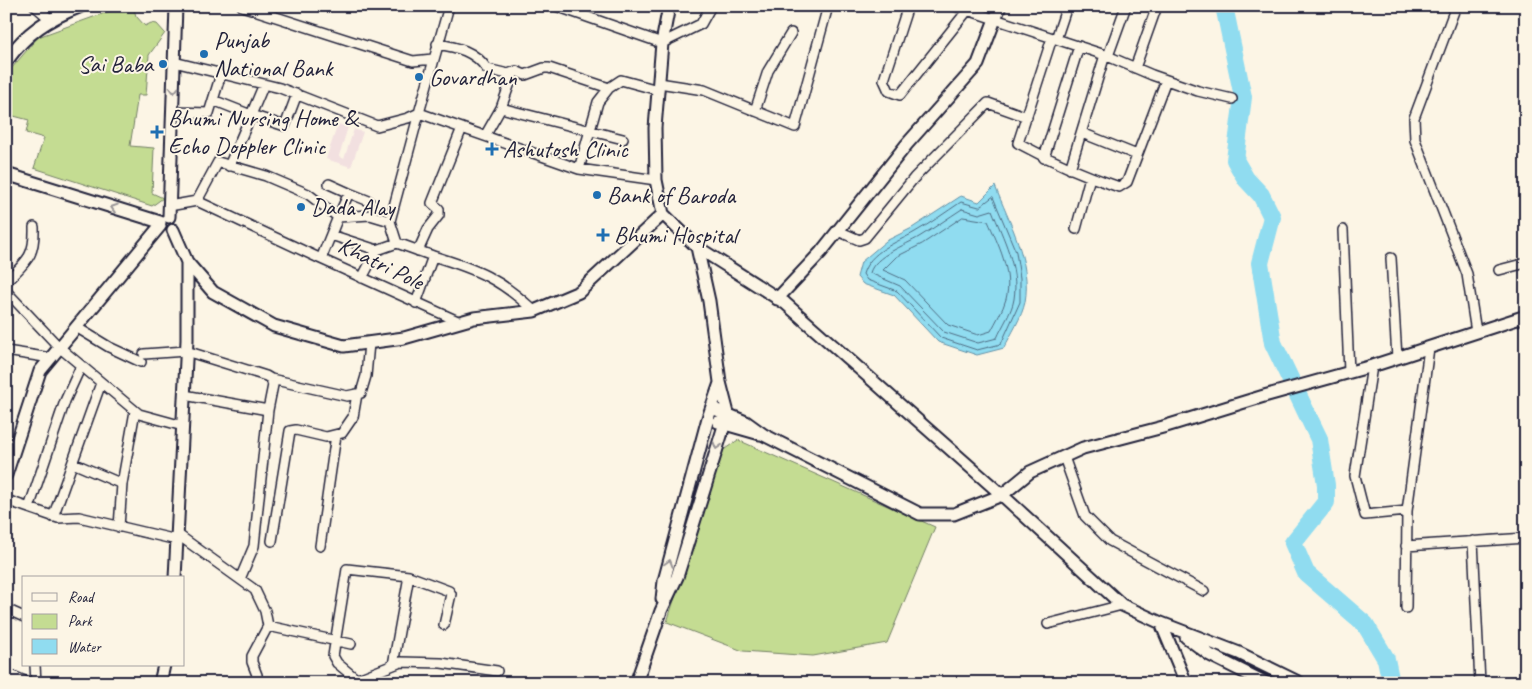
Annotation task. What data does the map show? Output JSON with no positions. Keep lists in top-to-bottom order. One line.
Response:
{"streets":{"street":["Khatri Pole"]},"places":{"other":["Punjab National Bank","Sai Baba","Govardhan","Bank of Baroda","Dada Alay"],"health":["Bhumi Nursing Home & Echo Doppler Clinic","Ashutosh Clinic","Bhumi Hospital"]},"legend":["Road","Park","Water"]}
